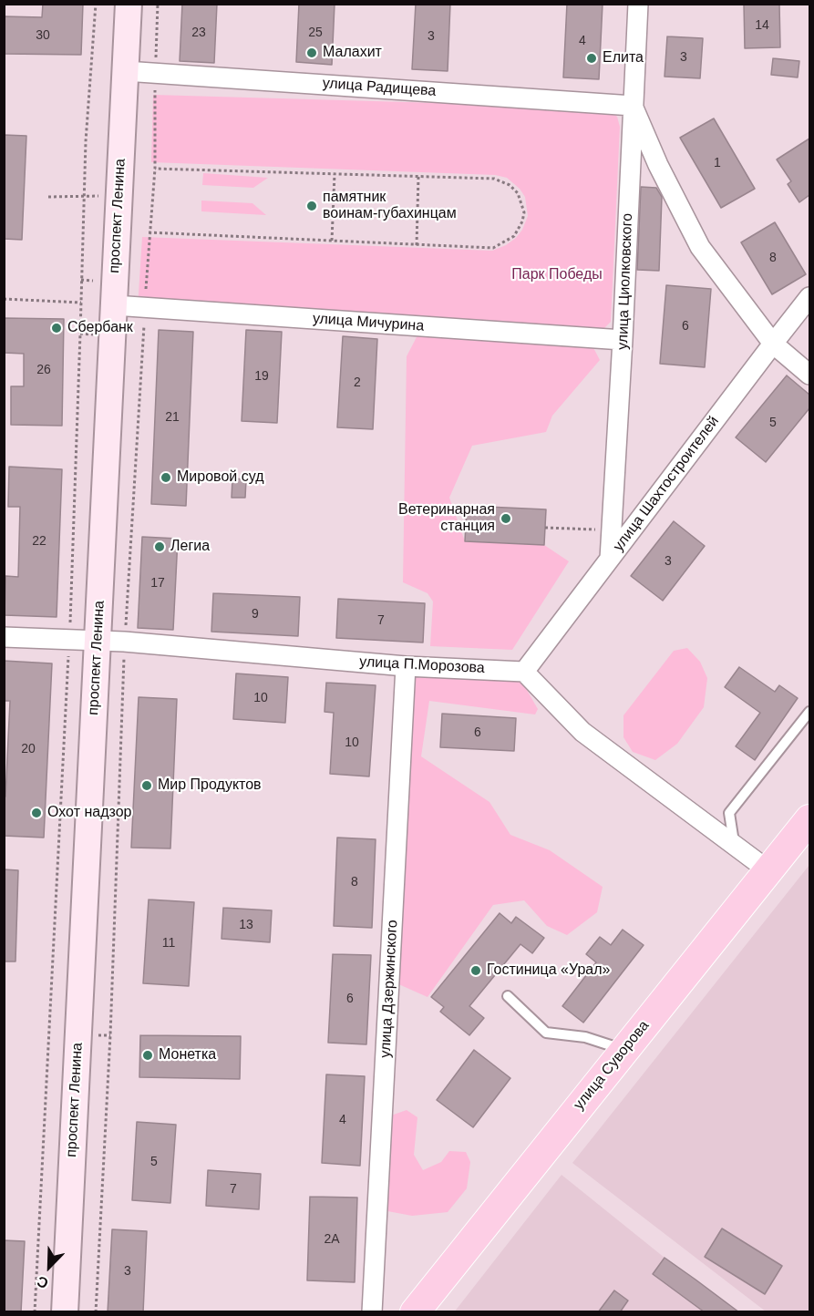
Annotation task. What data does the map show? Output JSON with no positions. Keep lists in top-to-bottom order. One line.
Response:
{"streets":{"main road":["проспект Ленина","улица Суворова"],"street":["улица Радищева","улица Циолковского","улица Мичурина","улица Шахтостроителей","улица П.Морозова","улица Дзержинского"]},"crossings":[["улица Радищева","проспект Ленина"],["улица Радищева","улица Циолковского"],["проспект Ленина","улица Мичурина"],["проспект Ленина","улица П.Морозова"],["улица Циолковского","улица Мичурина"],["улица Циолковского","улица Шахтостроителей"],["улица Шахтостроителей","улица П.Морозова"],["улица П.Морозова","улица Дзержинского"]],"parks":["Парк Победы"],"places":["Малахит","Елита","памятник воинам-губахинцам","Сбербанк","Мировой суд","Ветеринарная станция","Легиа","Мир Продуктов","Охот надзор","Гостиница «Урал»","Монетка"],"house_numbers":["14","23","25","30","3","4","3","1","8","6","26","19","2","21","5","22","3","17","9","7","10","6","10","20","8","13","11","6","4","5","7","2А","3"],"north":"bottom left"}
